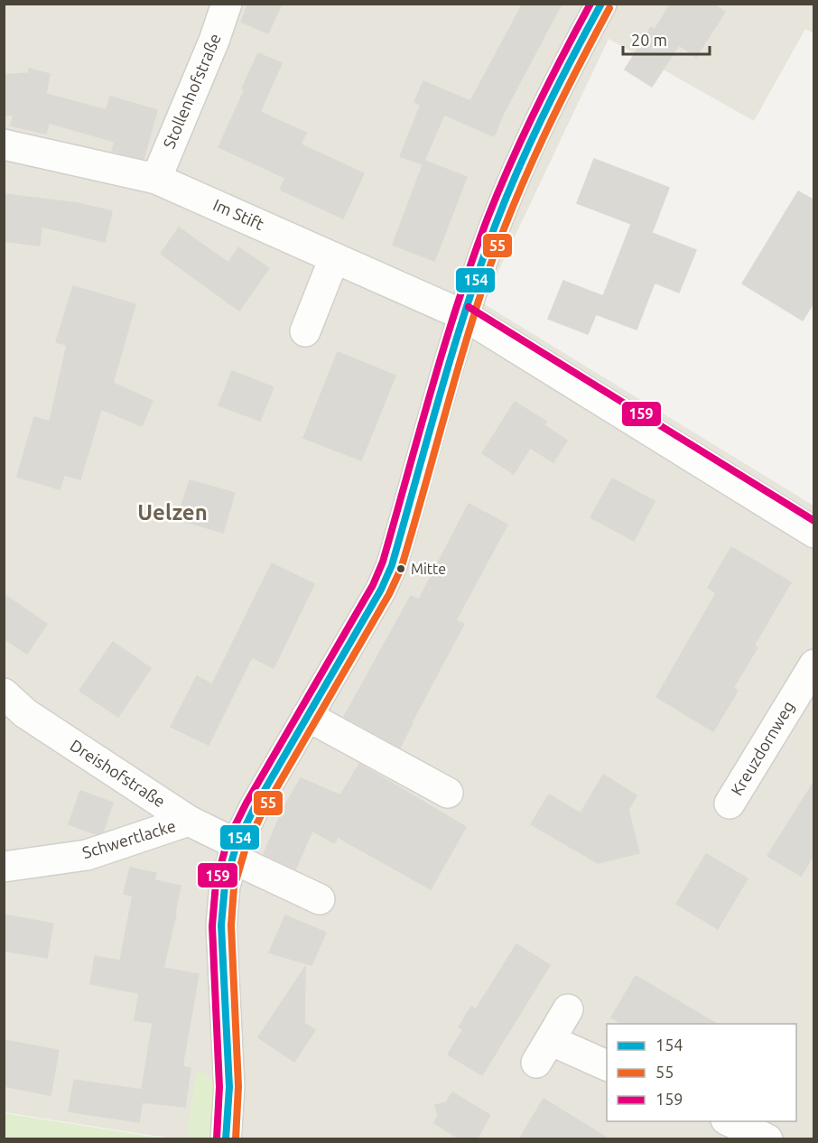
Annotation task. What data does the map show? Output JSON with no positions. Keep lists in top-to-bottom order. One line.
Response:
{"streets":{"street":["Stollenhofstraße","Im Stift","Kreuzdornweg","Dreishofstraße","Schwertlacke"]},"crossings":[["Stollenhofstraße","Im Stift"],["Dreishofstraße","Schwertlacke"]],"districts":["Uelzen"],"places":["Mitte"],"lines":["transit line 154","transit line 159","transit line 55"],"legend":["154","55","159"],"scale_bar":"20 m"}
